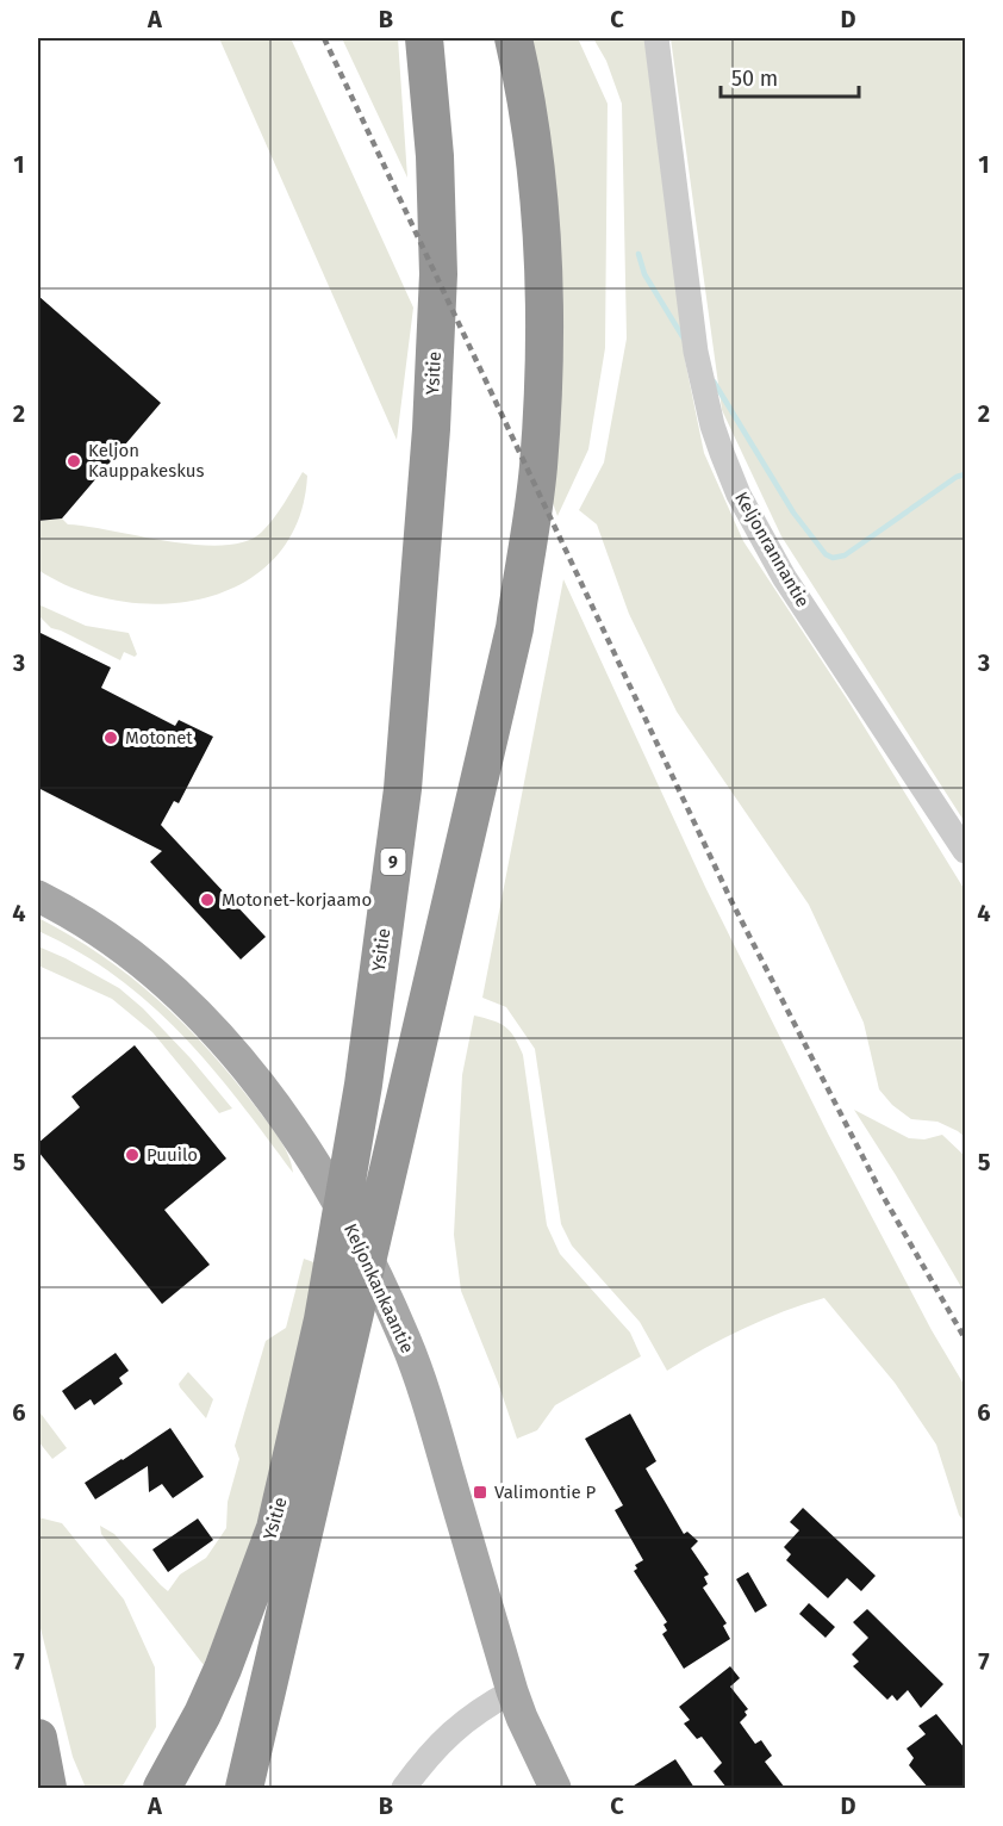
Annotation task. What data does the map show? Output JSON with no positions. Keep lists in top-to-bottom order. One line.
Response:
{"streets":{"highway":["Ysitie","9"],"main road":["Keljonkankaantie"],"street":["Keljonrannantie"]},"places":{"other":["Keljon Kauppakeskus","Motonet","Motonet-korjaamo","Puuilo"],"transit":["Valimontie P"]},"scale_bar":"50 m","grid":{"columns":["A","B","C","D"],"rows":["1","2","3","4","5","6","7"]}}
